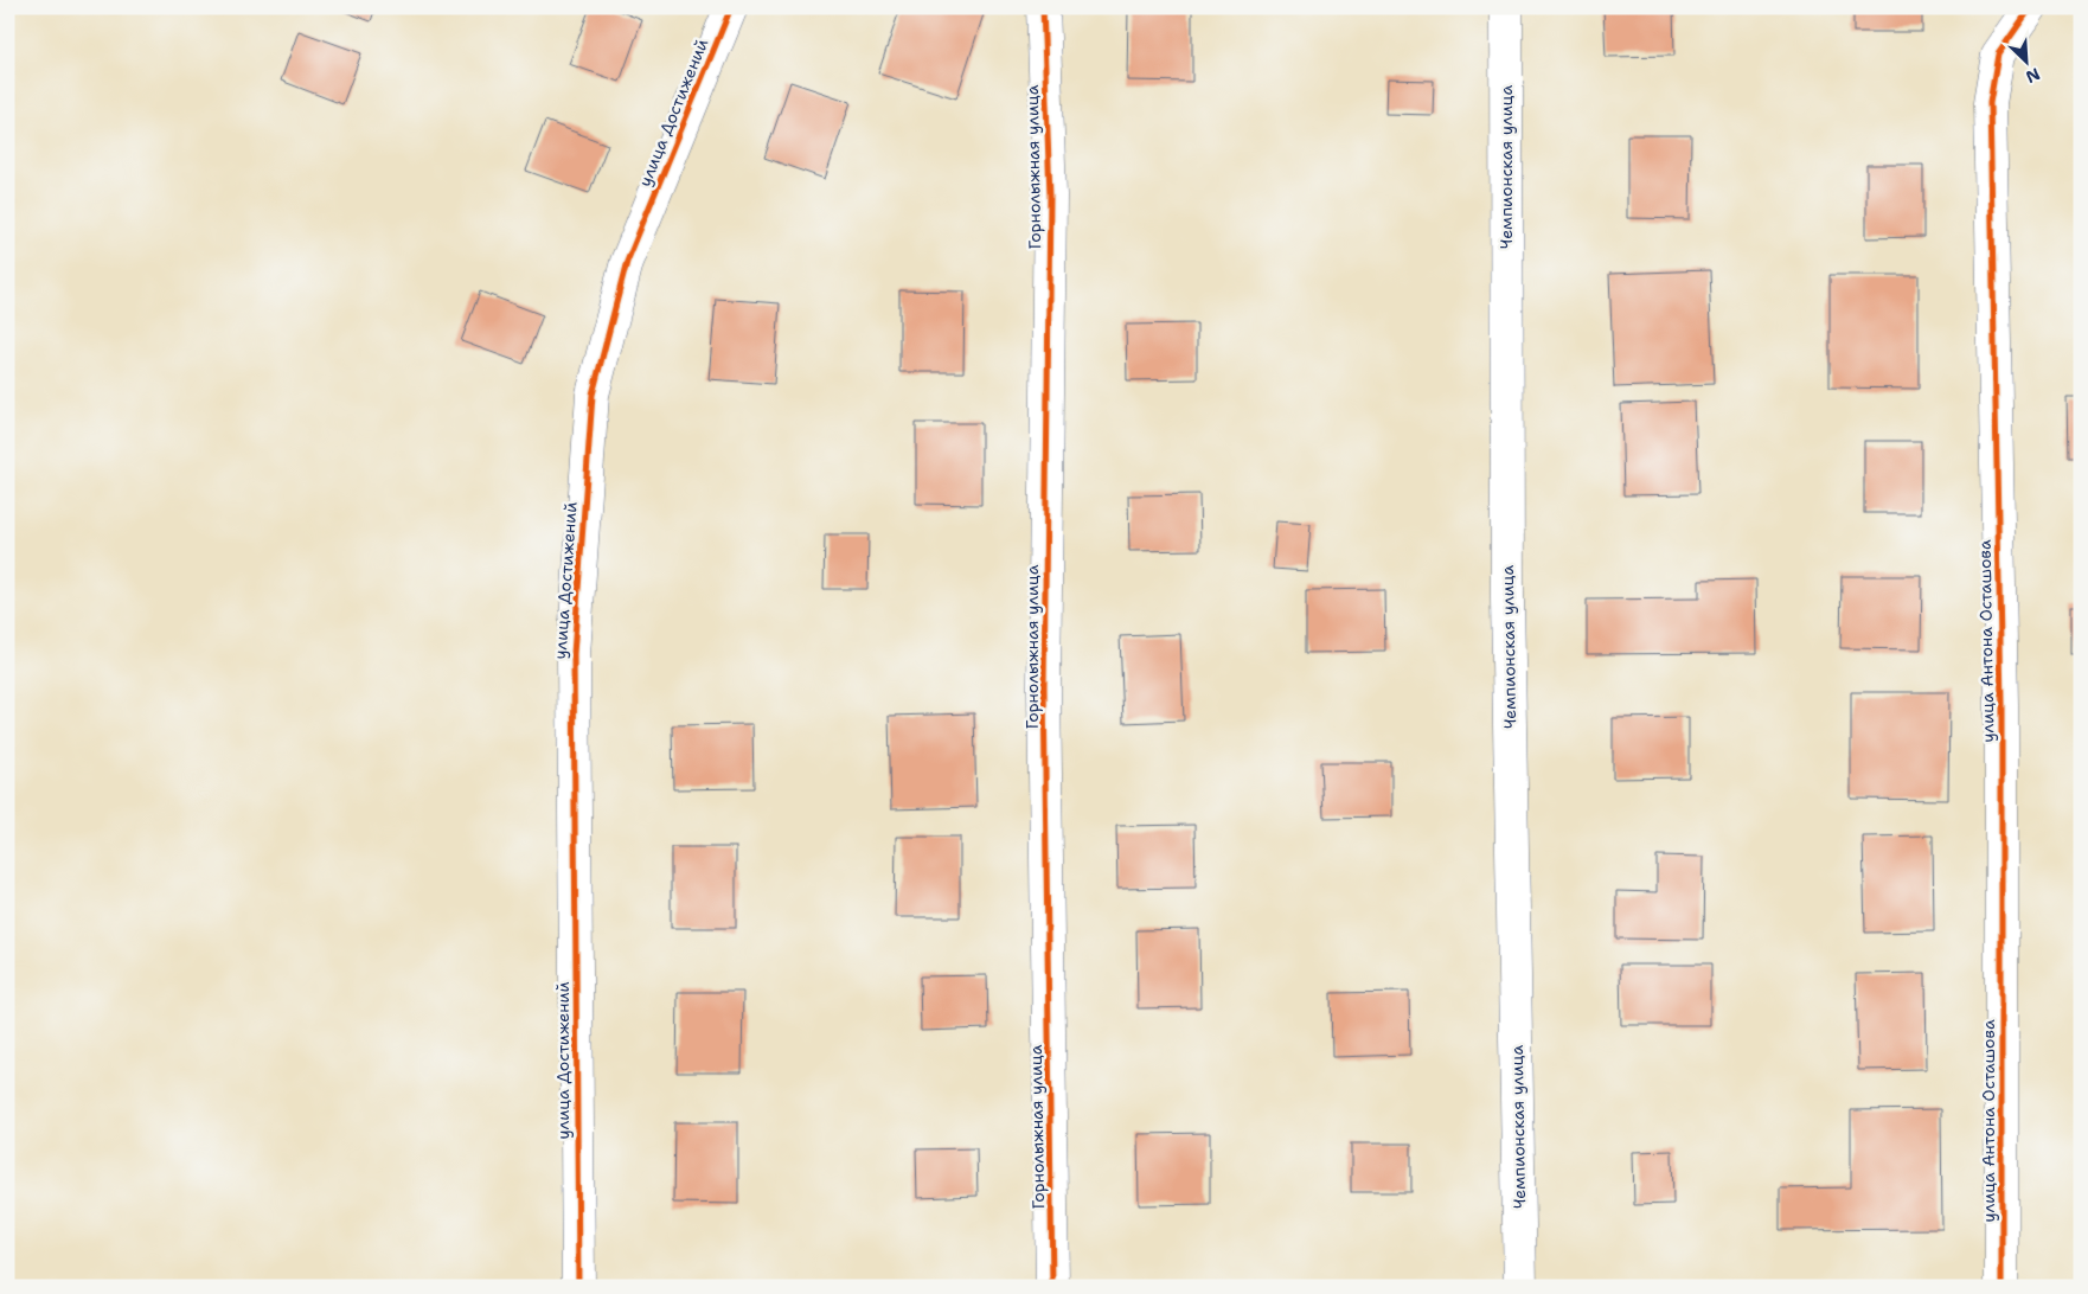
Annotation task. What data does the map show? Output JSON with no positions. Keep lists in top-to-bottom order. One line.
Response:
{"streets":{"street":["улица Достижений","Горнолыжная улица","Чемпионская улица","улица Антона Осташова"]},"north":"bottom right"}
